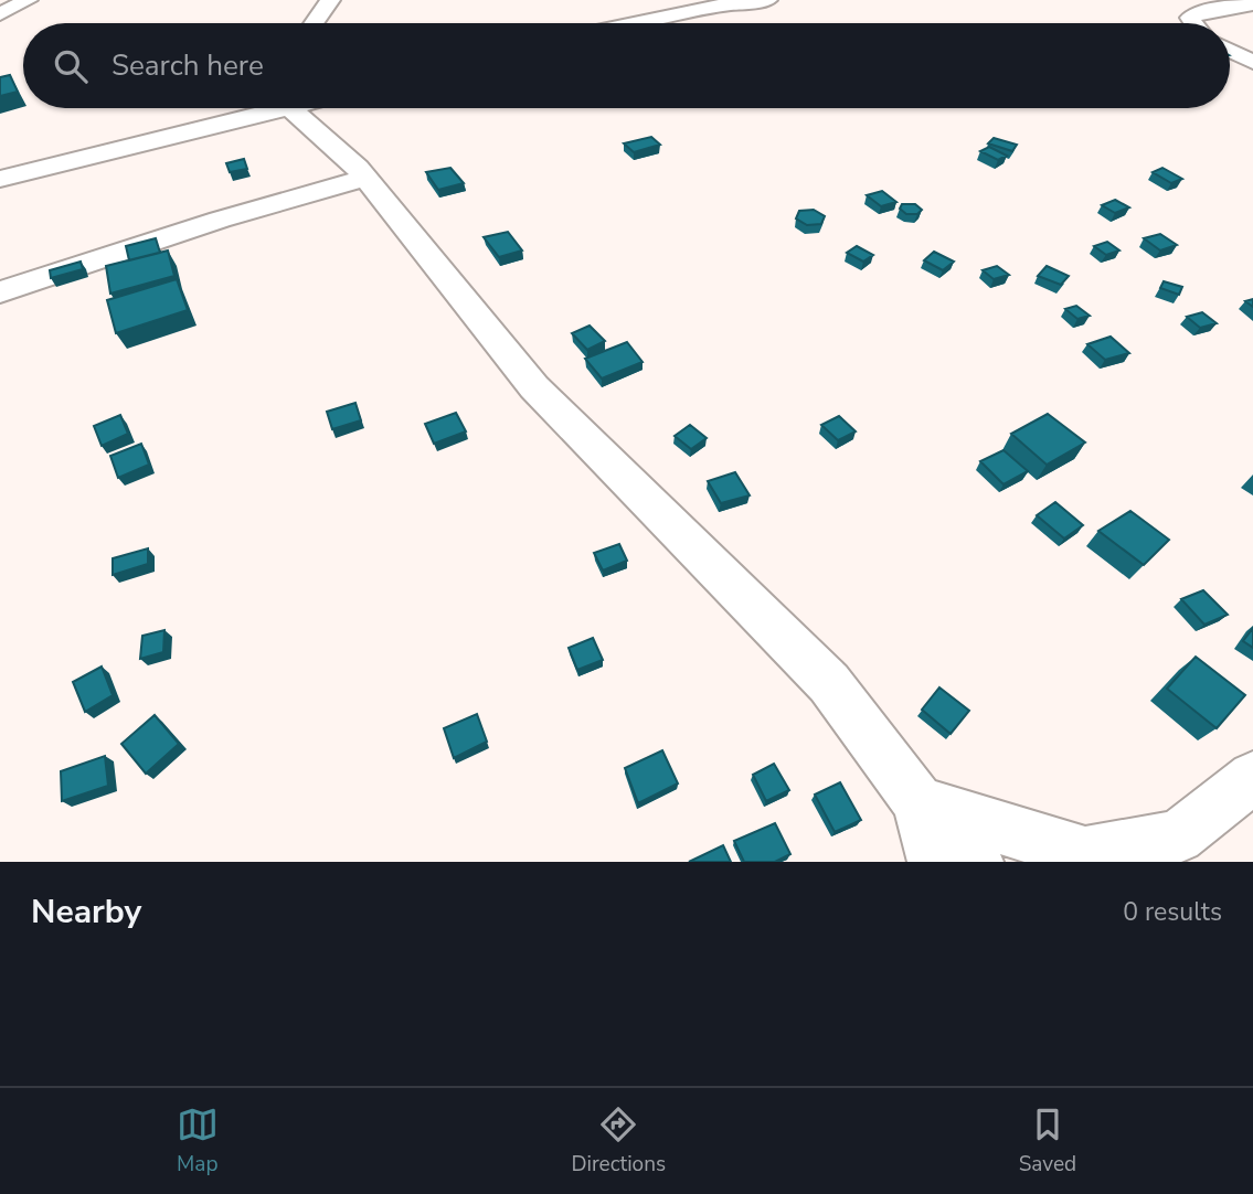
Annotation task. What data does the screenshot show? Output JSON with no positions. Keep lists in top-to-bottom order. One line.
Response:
{"page":{"search":"Search here","heading":["Nearby","0 results"],"nav":["Map","Directions","Saved"]}}
